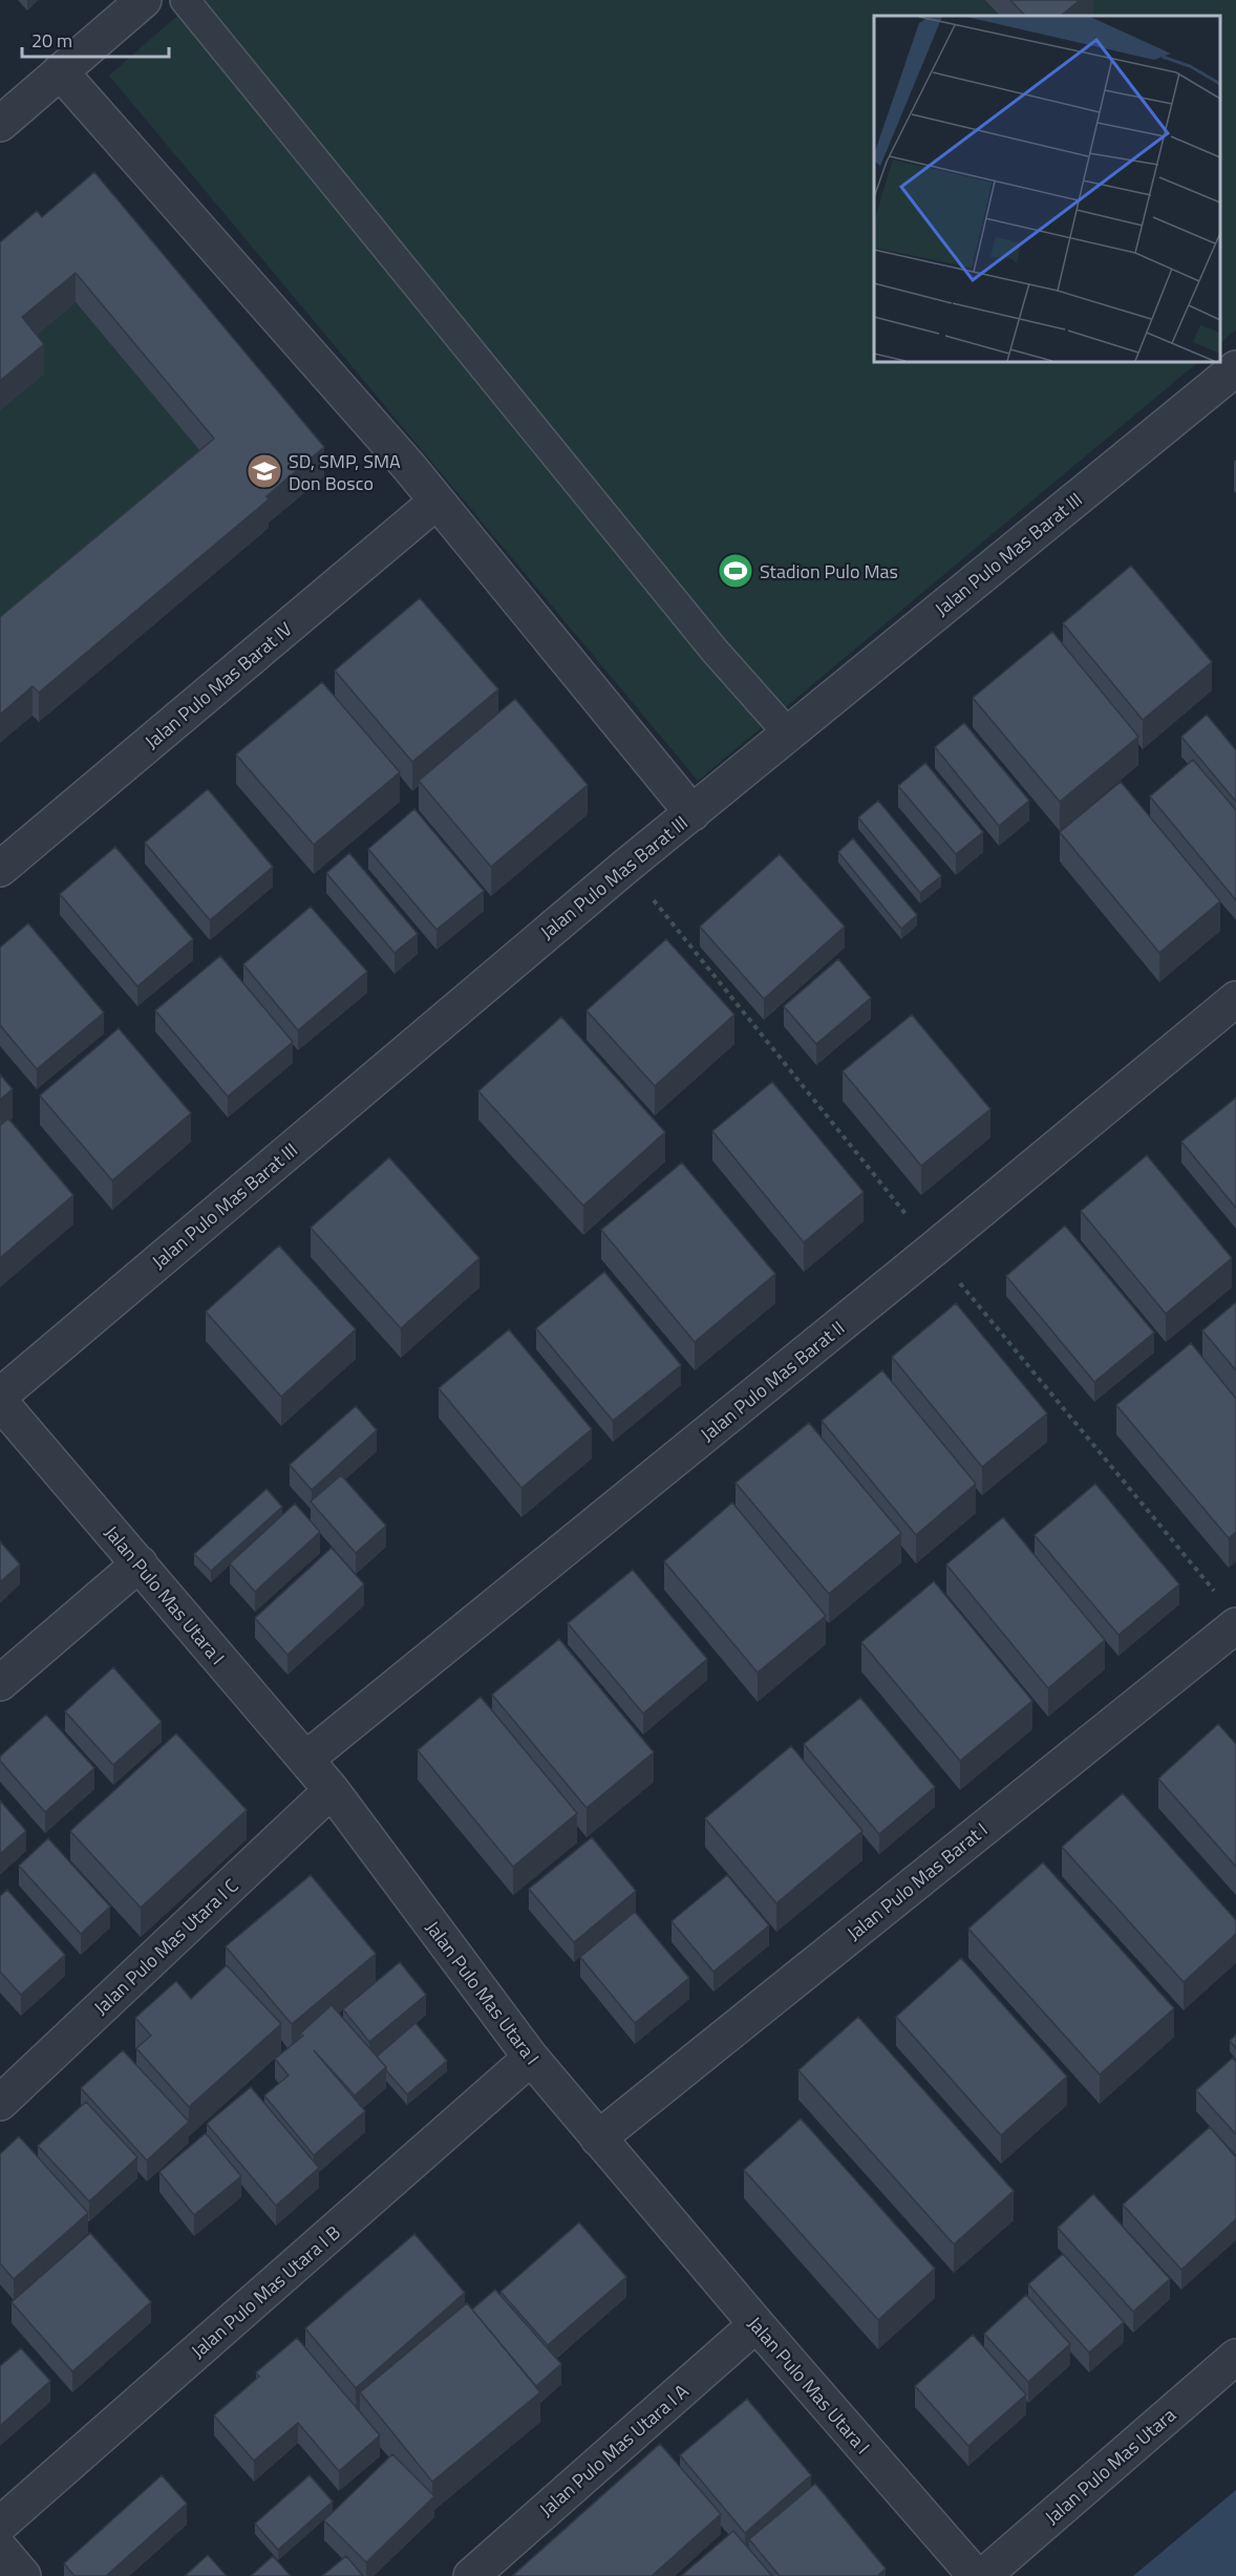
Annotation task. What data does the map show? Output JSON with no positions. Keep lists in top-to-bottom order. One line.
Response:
{"streets":{"street":["Jalan Pulo Mas Barat III","Jalan Pulo Mas Barat IV","Jalan Pulo Mas Barat II","Jalan Pulo Mas Utara I","Jalan Pulo Mas Barat I","Jalan Pulo Mas Utara I C","Jalan Pulo Mas Utara I B","Jalan Pulo Mas Utara I A","Jalan Pulo Mas Utara"]},"crossings":[["Jalan Pulo Mas Barat II","Jalan Pulo Mas Utara I"],["Jalan Pulo Mas Utara I","Jalan Pulo Mas Barat I"],["Jalan Pulo Mas Utara I","Jalan Pulo Mas Utara I C"],["Jalan Pulo Mas Utara I","Jalan Pulo Mas Utara I B"],["Jalan Pulo Mas Utara I","Jalan Pulo Mas Utara I A"]],"places":{"school or university":["SD, SMP, SMA Don Bosco"],"sports":["Stadion Pulo Mas"]},"scale_bar":"20 m"}
